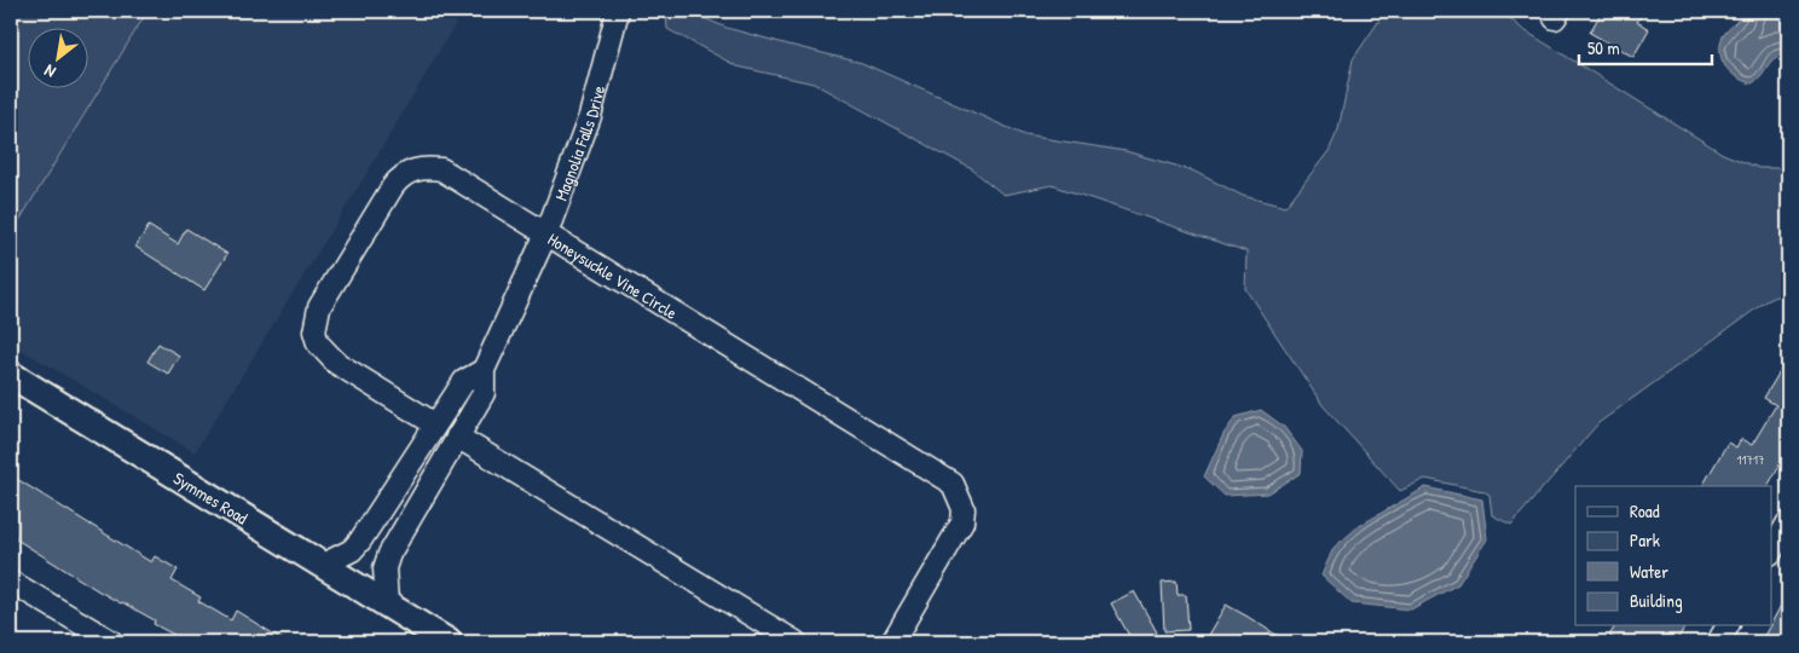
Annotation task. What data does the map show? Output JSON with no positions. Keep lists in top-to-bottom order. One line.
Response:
{"streets":{"street":["Magnolia Falls Drive","Honeysuckle Vine Circle","Symmes Road"]},"crossings":[["Magnolia Falls Drive","Honeysuckle Vine Circle"],["Magnolia Falls Drive","Symmes Road"]],"house_numbers":["11717"],"legend":["Road","Park","Water","Building"],"scale_bar":"50 m","north":"bottom left"}
